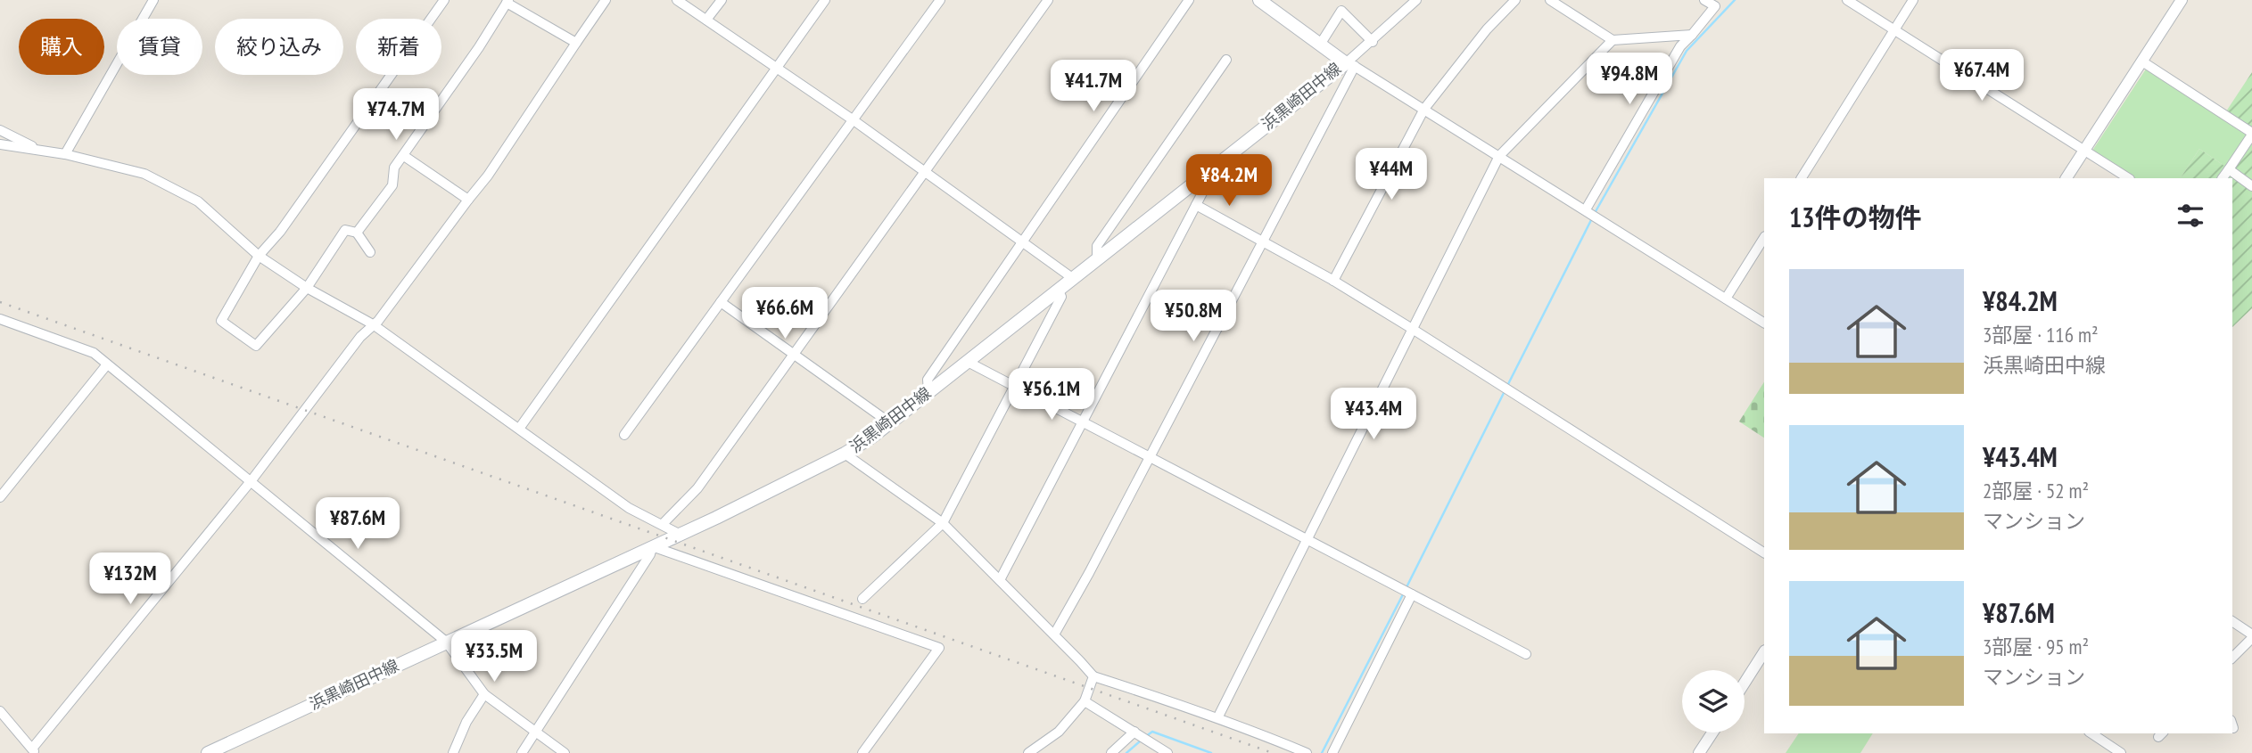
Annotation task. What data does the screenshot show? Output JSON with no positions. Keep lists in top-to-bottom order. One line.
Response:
{"streets":{"main road":["浜黒崎田中線"]},"page":{"chip":["購入","賃貸","絞り込み","新着"],"price":["¥67.4M","¥94.8M","¥41.7M","¥74.7M","¥44M","¥84.2M","¥66.6M","¥50.8M","¥56.1M","¥43.4M","¥87.6M","¥132M","¥33.5M"],"heading":"13件の物件","list":[{"name":"¥84.2M","note":"3部屋 · 116 m² · 浜黒崎田中線"},{"name":"¥43.4M","note":"2部屋 · 52 m² · マンション"},{"name":"¥87.6M","note":"3部屋 · 95 m² · マンション"}]}}
